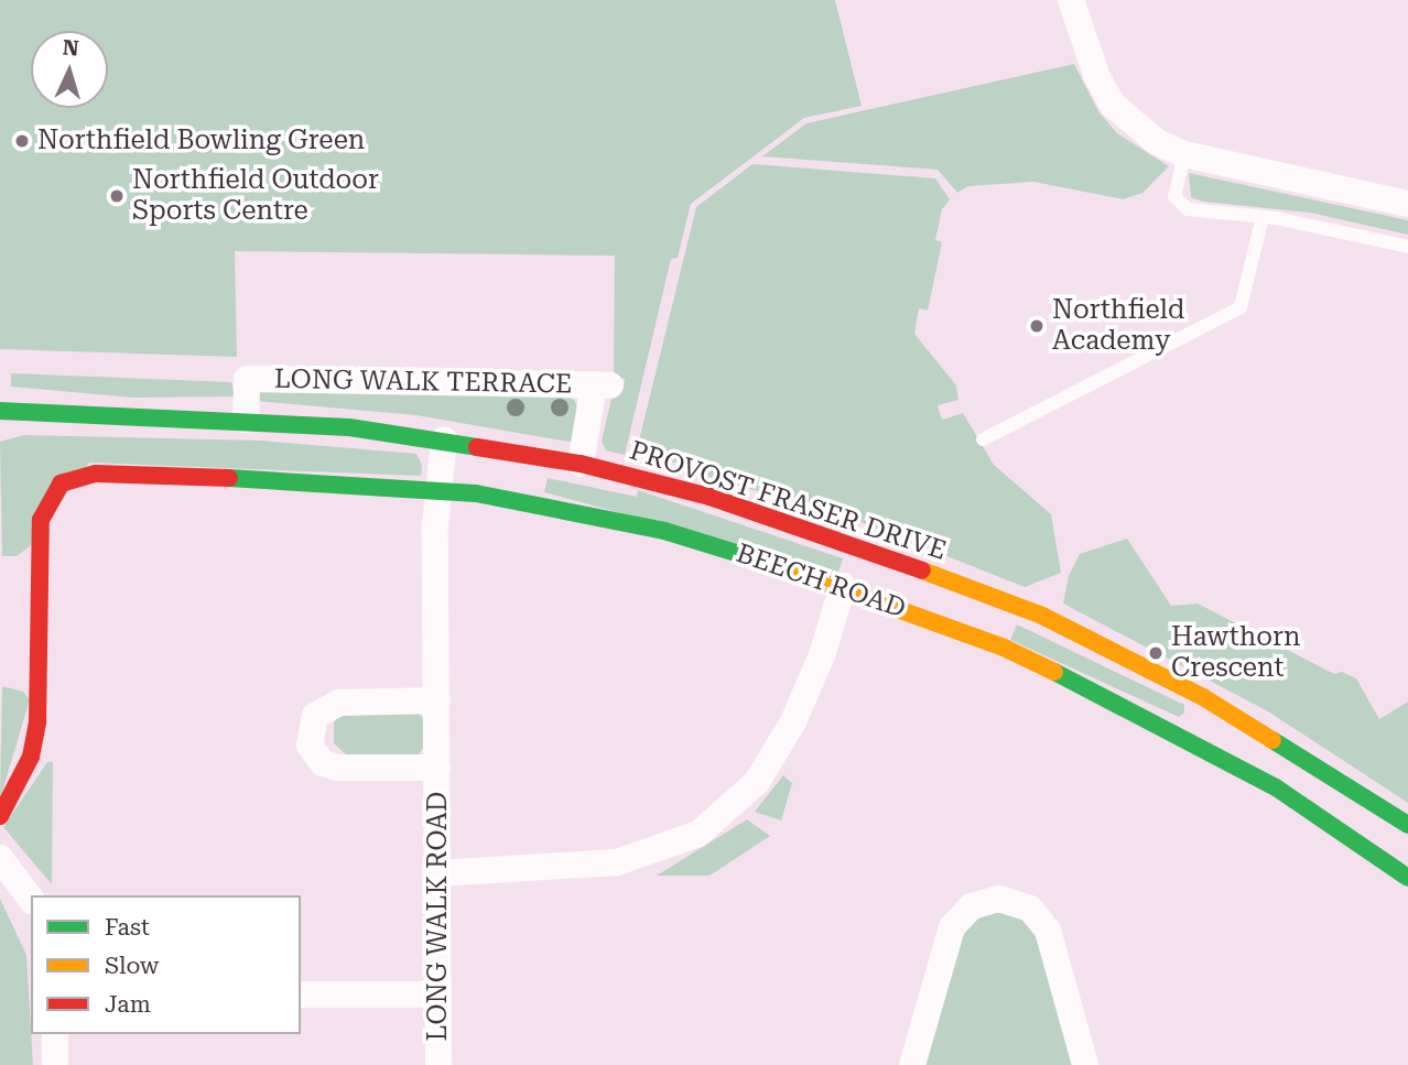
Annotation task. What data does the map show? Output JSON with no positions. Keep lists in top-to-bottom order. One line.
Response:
{"streets":{"street":["LONG WALK TERRACE","PROVOST FRASER DRIVE","BEECH ROAD","LONG WALK ROAD"]},"crossings":[["LONG WALK TERRACE","PROVOST FRASER DRIVE"],["PROVOST FRASER DRIVE","LONG WALK ROAD"],["BEECH ROAD","LONG WALK ROAD"]],"places":["Northfield Bowling Green","Northfield Outdoor Sports Centre","Northfield Academy","Hawthorn Crescent"],"legend":["Fast","Slow","Jam"],"north":"top"}
